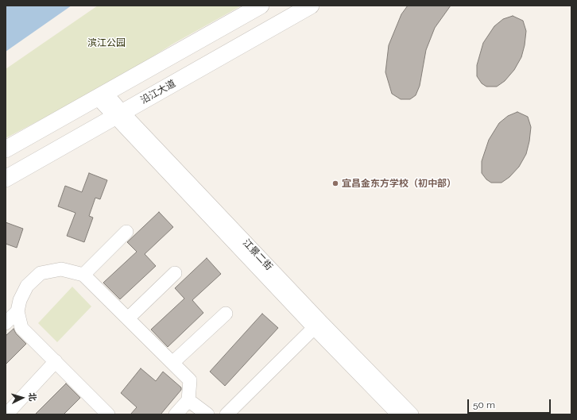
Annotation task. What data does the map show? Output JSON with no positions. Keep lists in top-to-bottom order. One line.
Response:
{"streets":{"main road":["沿江大道"],"street":["江景二街"]},"crossings":[["沿江大道","江景二街"]],"parks":["滨江公园"],"places":["宜昌金东方学校（初中部）"],"scale_bar":"50 m","north":"right"}
